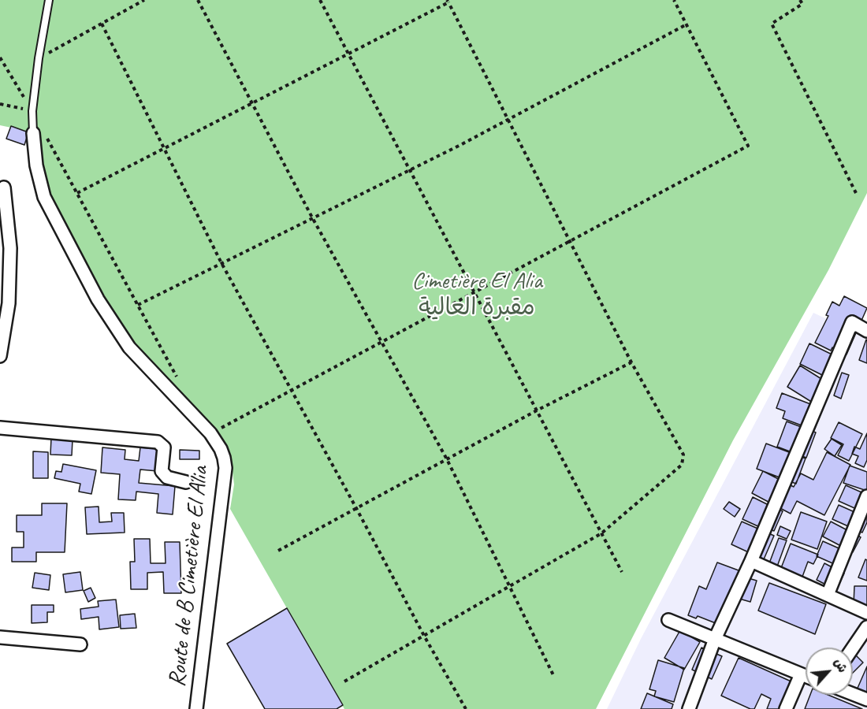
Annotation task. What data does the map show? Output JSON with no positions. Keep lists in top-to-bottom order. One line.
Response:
{"streets":{"street":["Route de B Cimetière El Alia"]},"parks":["Cimetière El Alia مقبرة العالية"],"north":"top right"}
